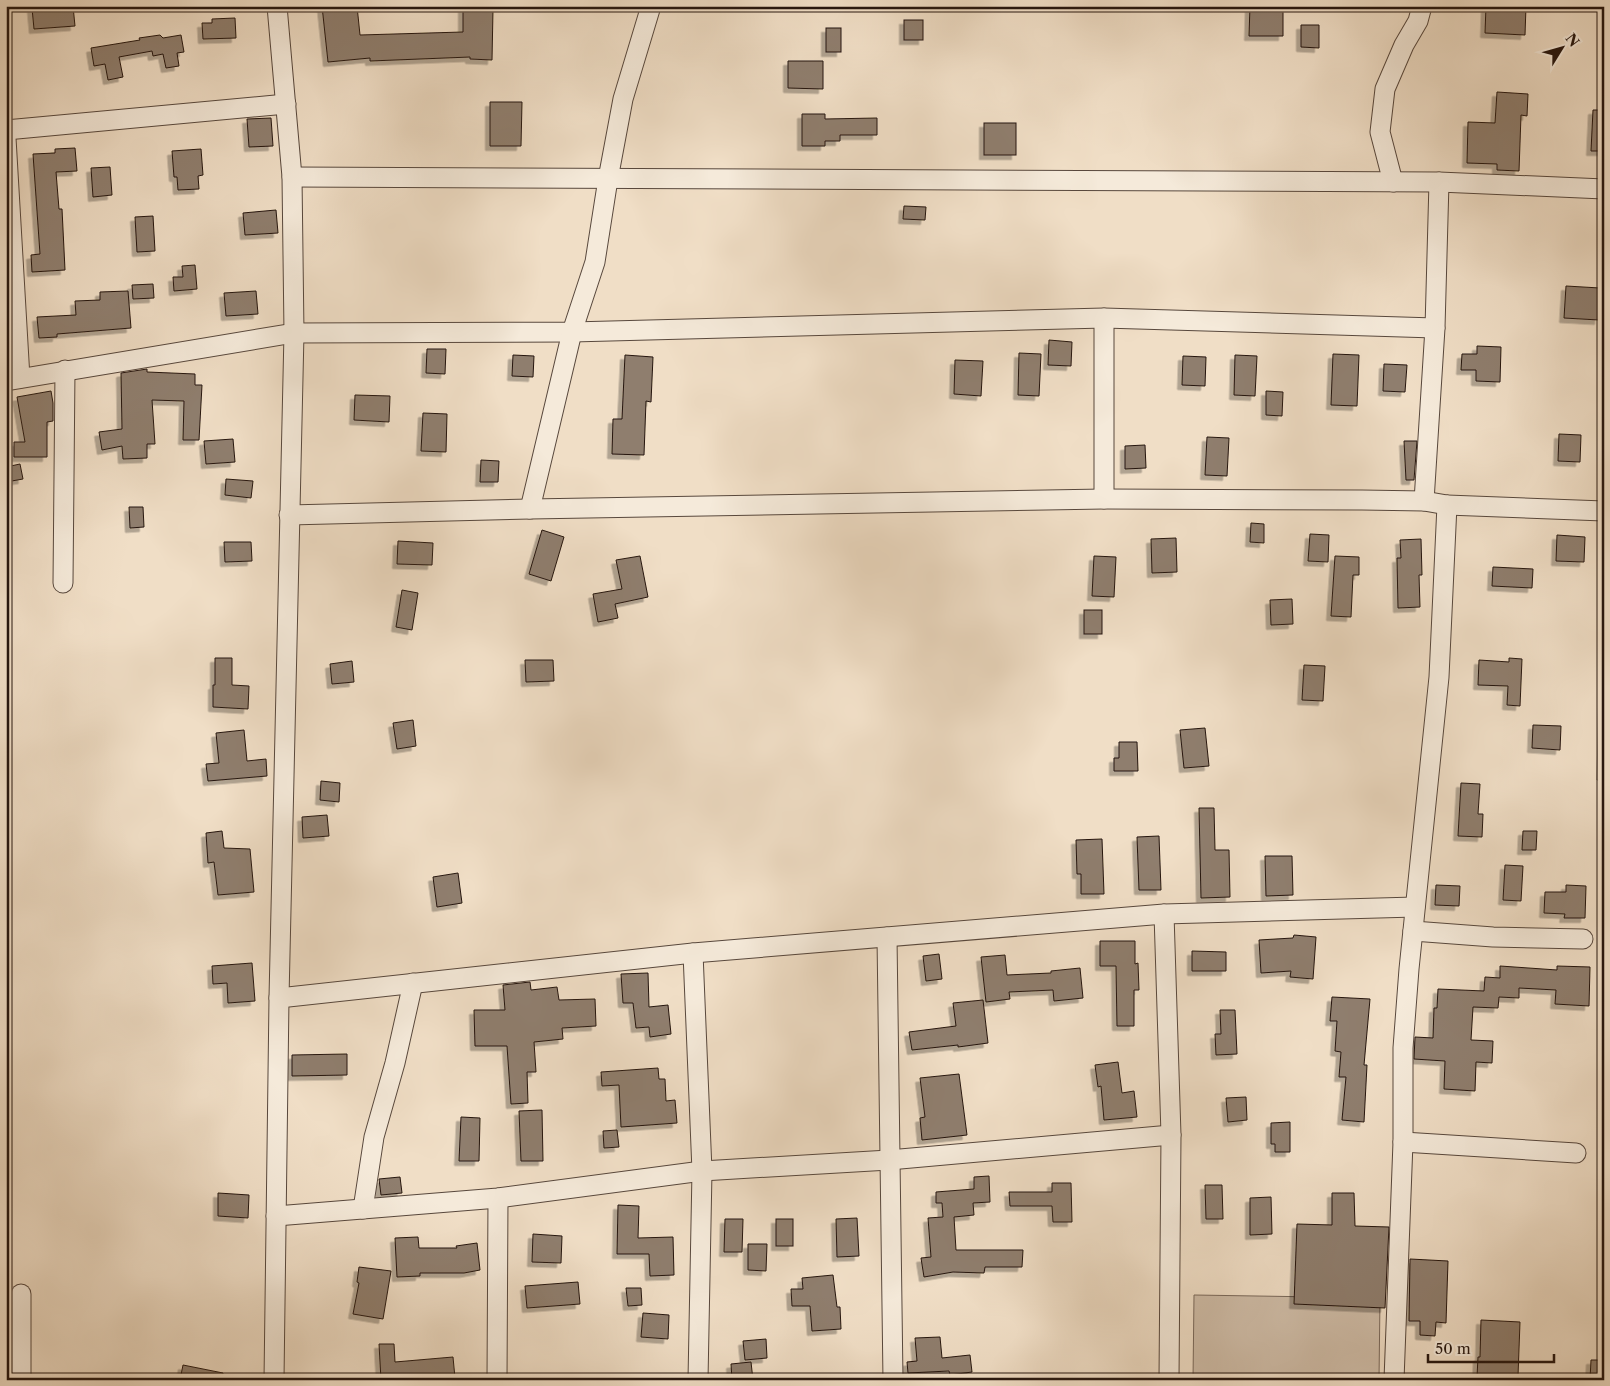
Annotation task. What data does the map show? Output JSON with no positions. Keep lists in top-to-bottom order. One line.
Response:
{"scale_bar":"50 m","north":"top right"}
